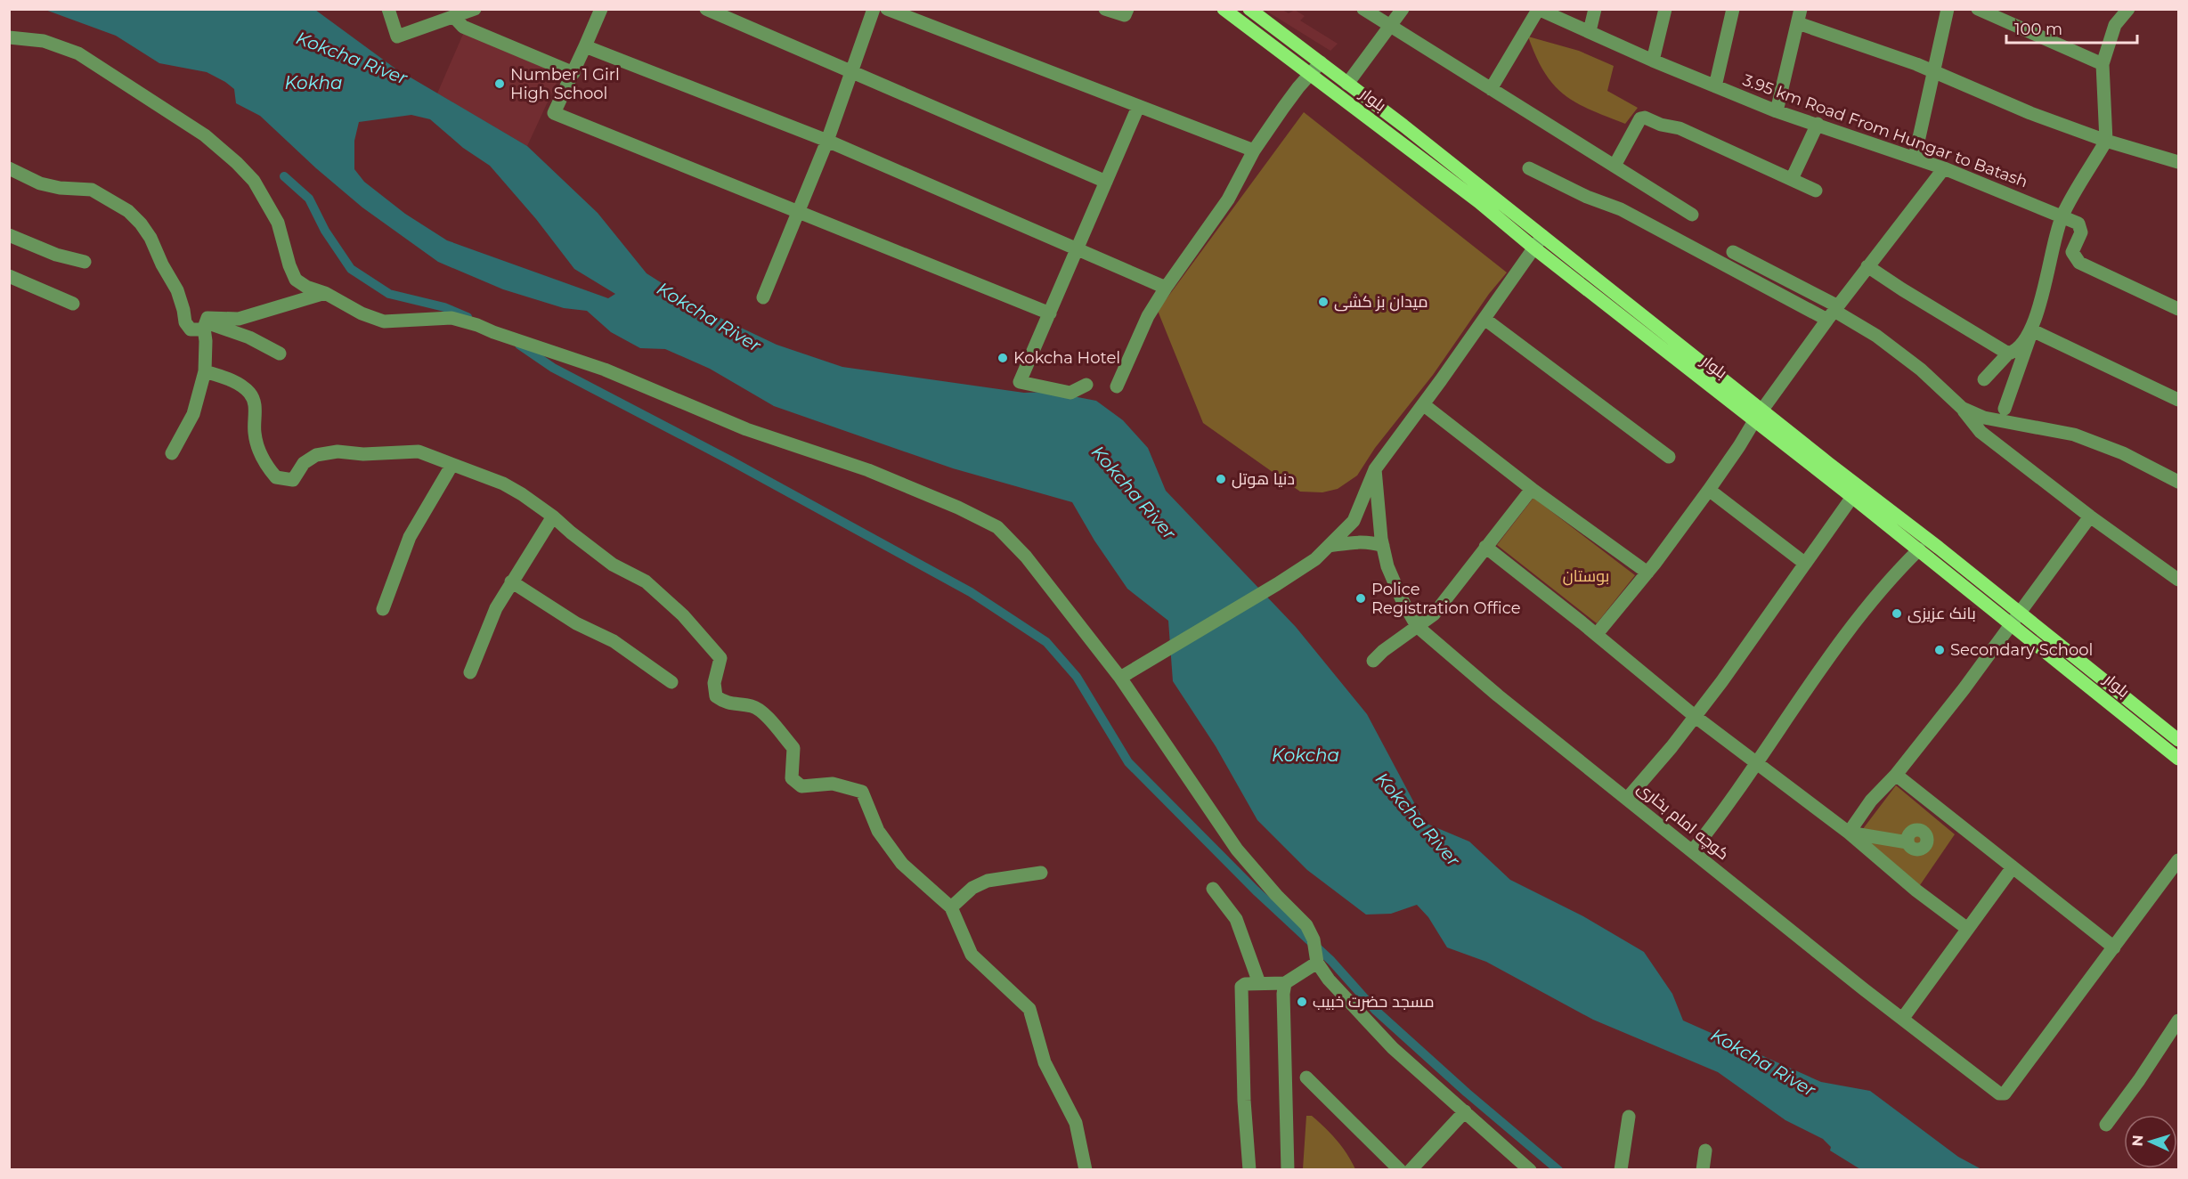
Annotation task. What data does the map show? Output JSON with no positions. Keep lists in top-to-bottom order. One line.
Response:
{"streets":{"main road":["بلوار"],"street":["3.95 km Road From Hungar to Batash","کوچه امام بخاری"]},"water":["Kokcha River","Kokha","Kokcha"],"parks":["بوستان"],"places":["Number 1 Girl High School","میدان بز کشی","Kokcha Hotel","دنیا هوتل","Police Registration Office","بانک عزیزی","Secondary School","مسجد حضرت خبیب"],"scale_bar":"100 m","north":"left"}
